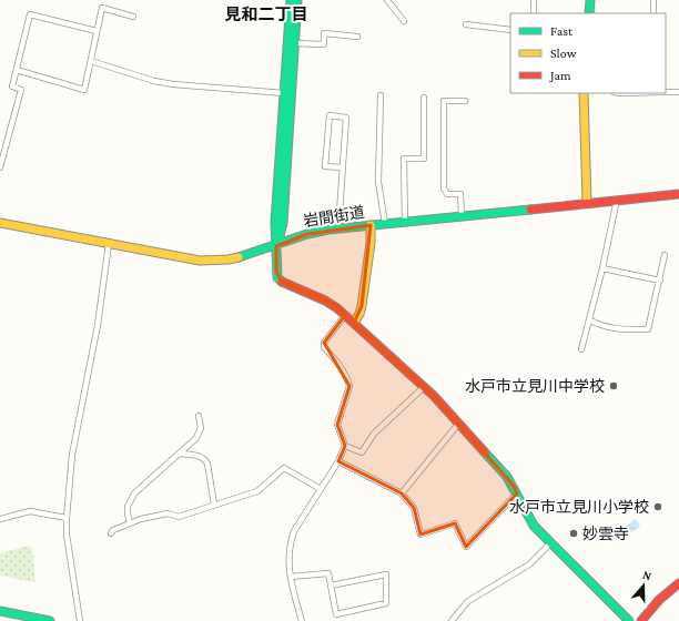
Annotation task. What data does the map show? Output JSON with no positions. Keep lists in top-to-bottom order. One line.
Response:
{"streets":{"street":["岩間街道"]},"districts":["見和二丁目"],"places":["水戸市立見川中学校","水戸市立見川小学校","妙雲寺"],"legend":["Fast","Slow","Jam"],"north":"top"}
